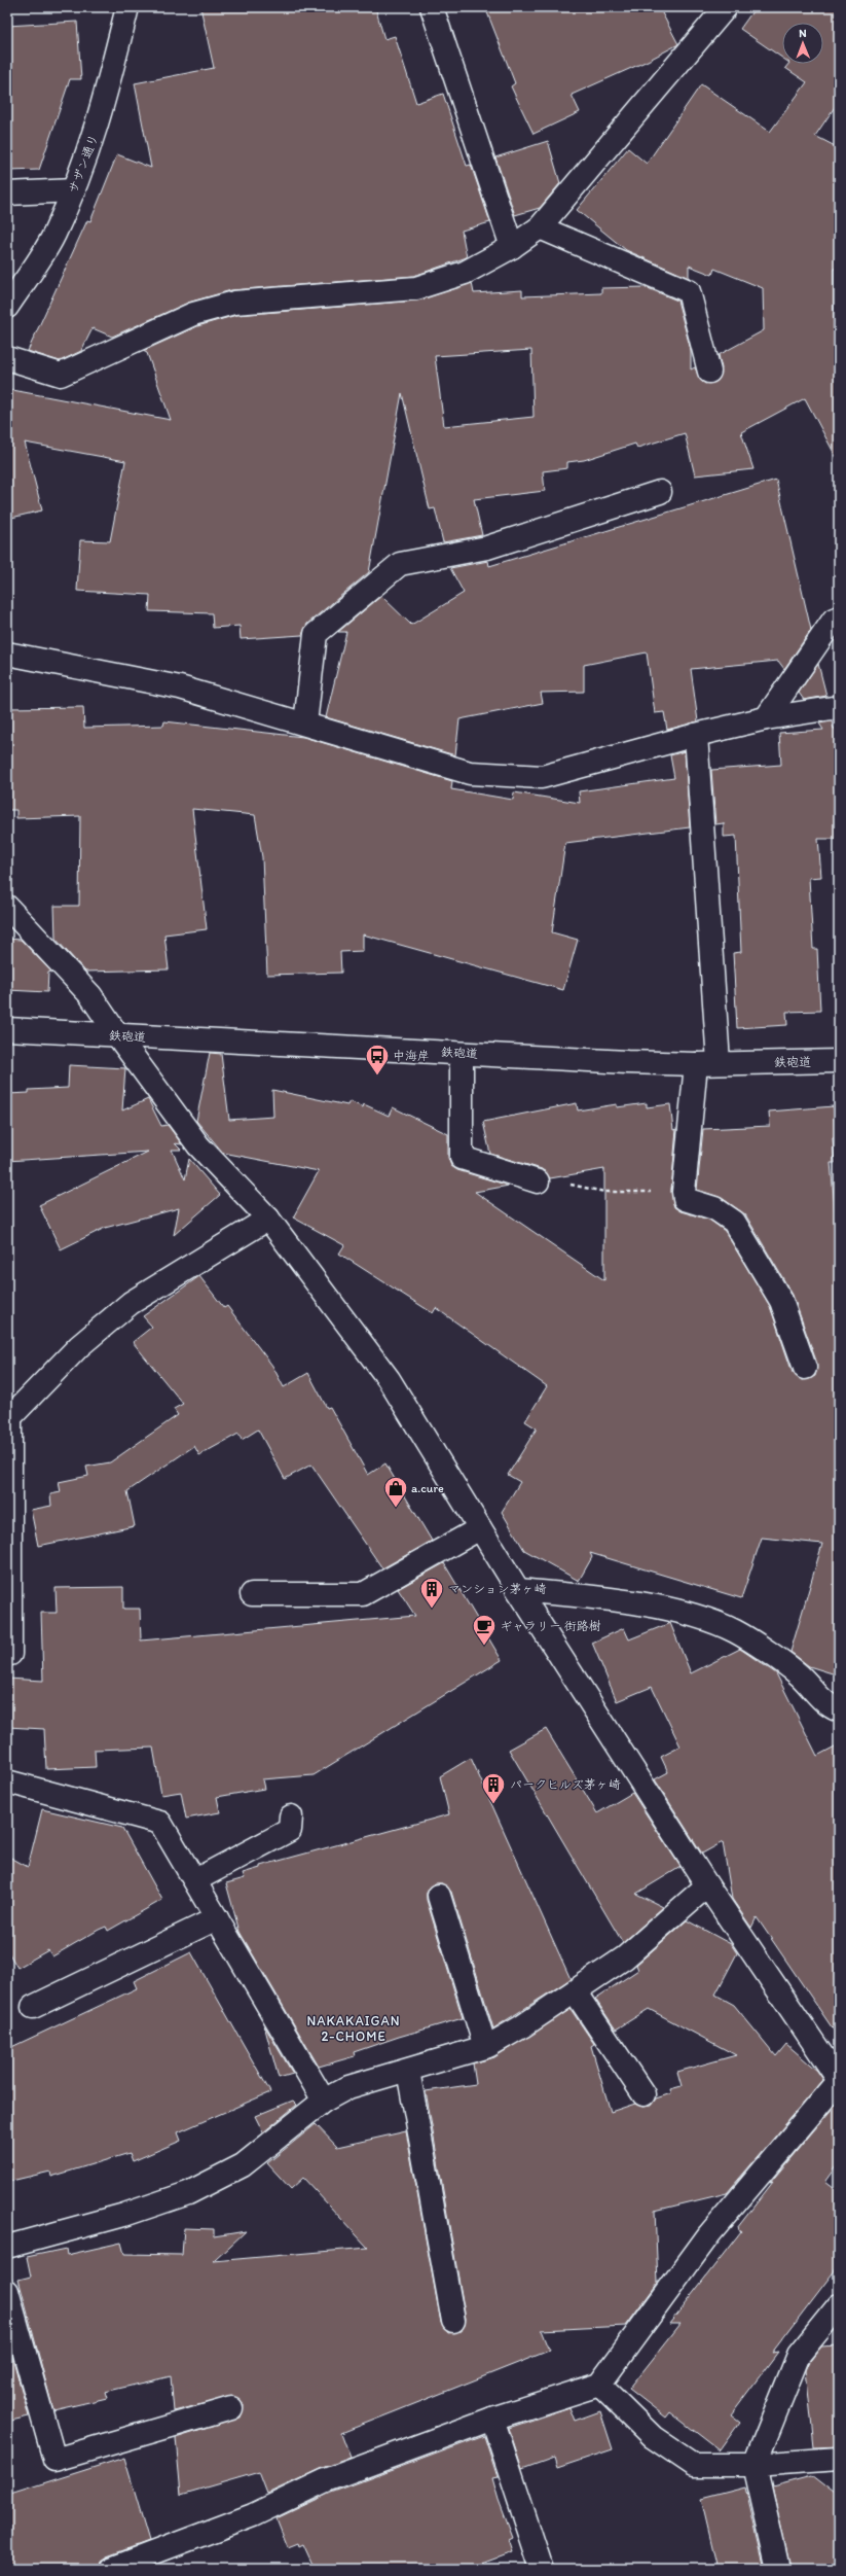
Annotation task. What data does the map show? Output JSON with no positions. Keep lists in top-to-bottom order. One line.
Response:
{"streets":{"street":["サザン通り","鉄砲道"]},"districts":["NAKAKAIGAN 2-CHOME"],"places":{"bus stop":["中海岸"],"shop":["a.cure"],"building":["マンション茅ヶ崎","パークヒルズ茅ヶ崎"],"cafe":["ギャラリー 街路樹"]},"north":"top"}
